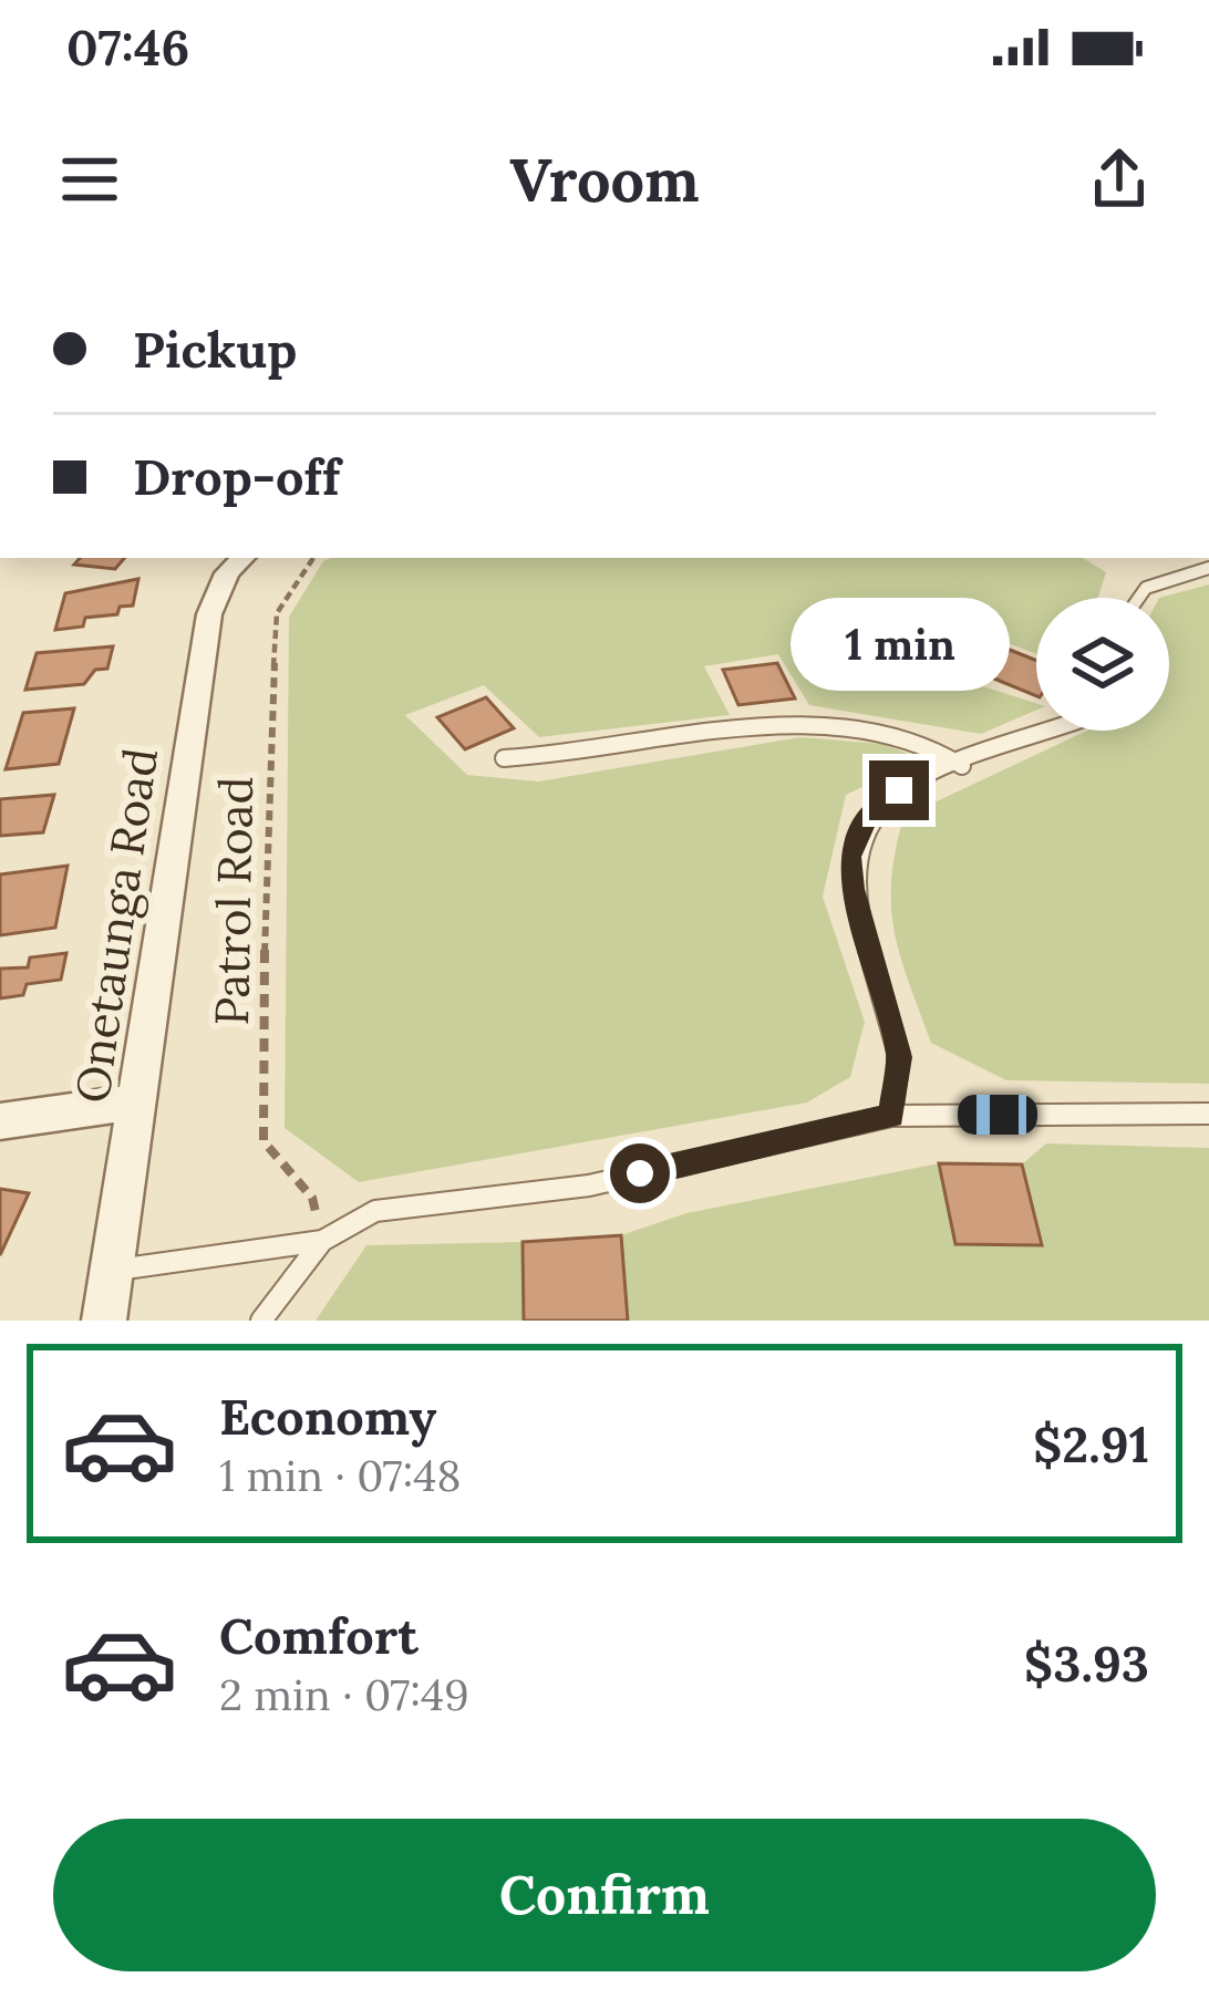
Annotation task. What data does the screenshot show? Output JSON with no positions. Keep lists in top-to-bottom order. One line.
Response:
{"streets":{"street":["Onetaunga Road"],"path":["Patrol Road"]},"page":{"status":"07:46","header":"Vroom","banner":["Pickup","Drop-off"],"bubble":"1 min","list":[{"name":"Economy","note":"1 min · 07:48","value":"$2.91"},{"name":"Comfort","note":"2 min · 07:49","value":"$3.93"}],"buttons":"Confirm"}}
